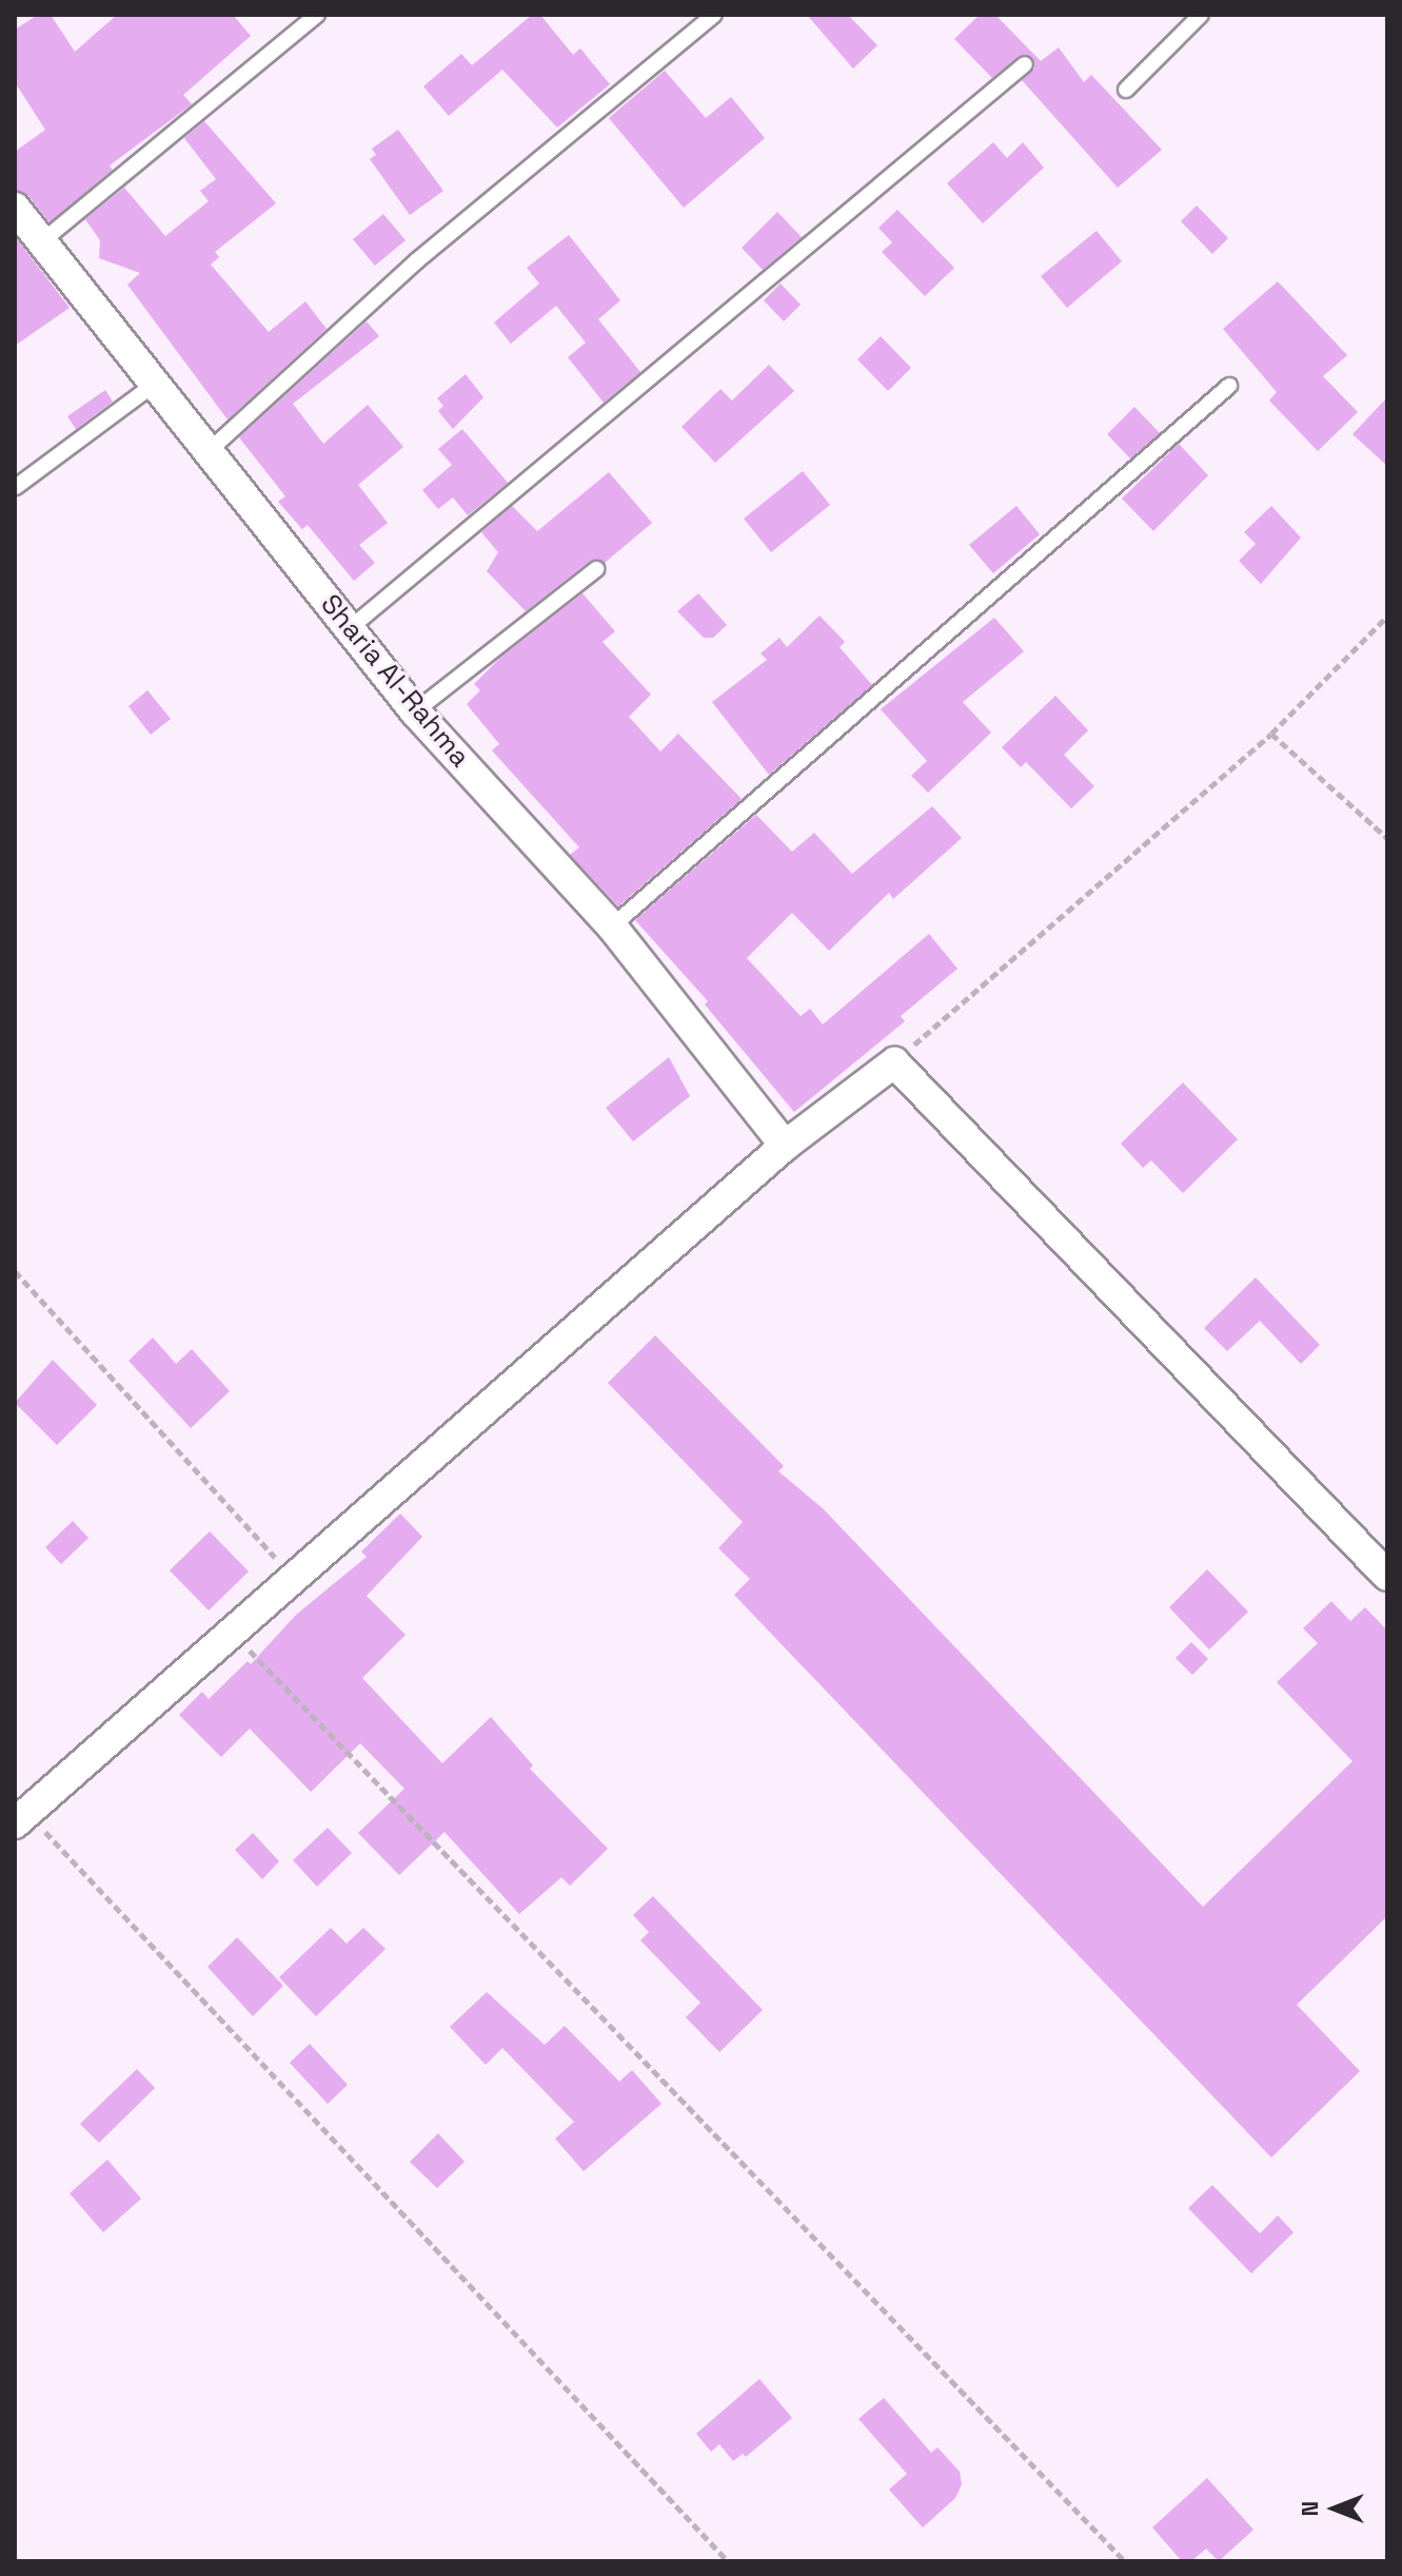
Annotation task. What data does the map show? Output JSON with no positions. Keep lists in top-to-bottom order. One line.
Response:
{"streets":{"street":["Sharia Al-Rahma"]},"north":"left"}
